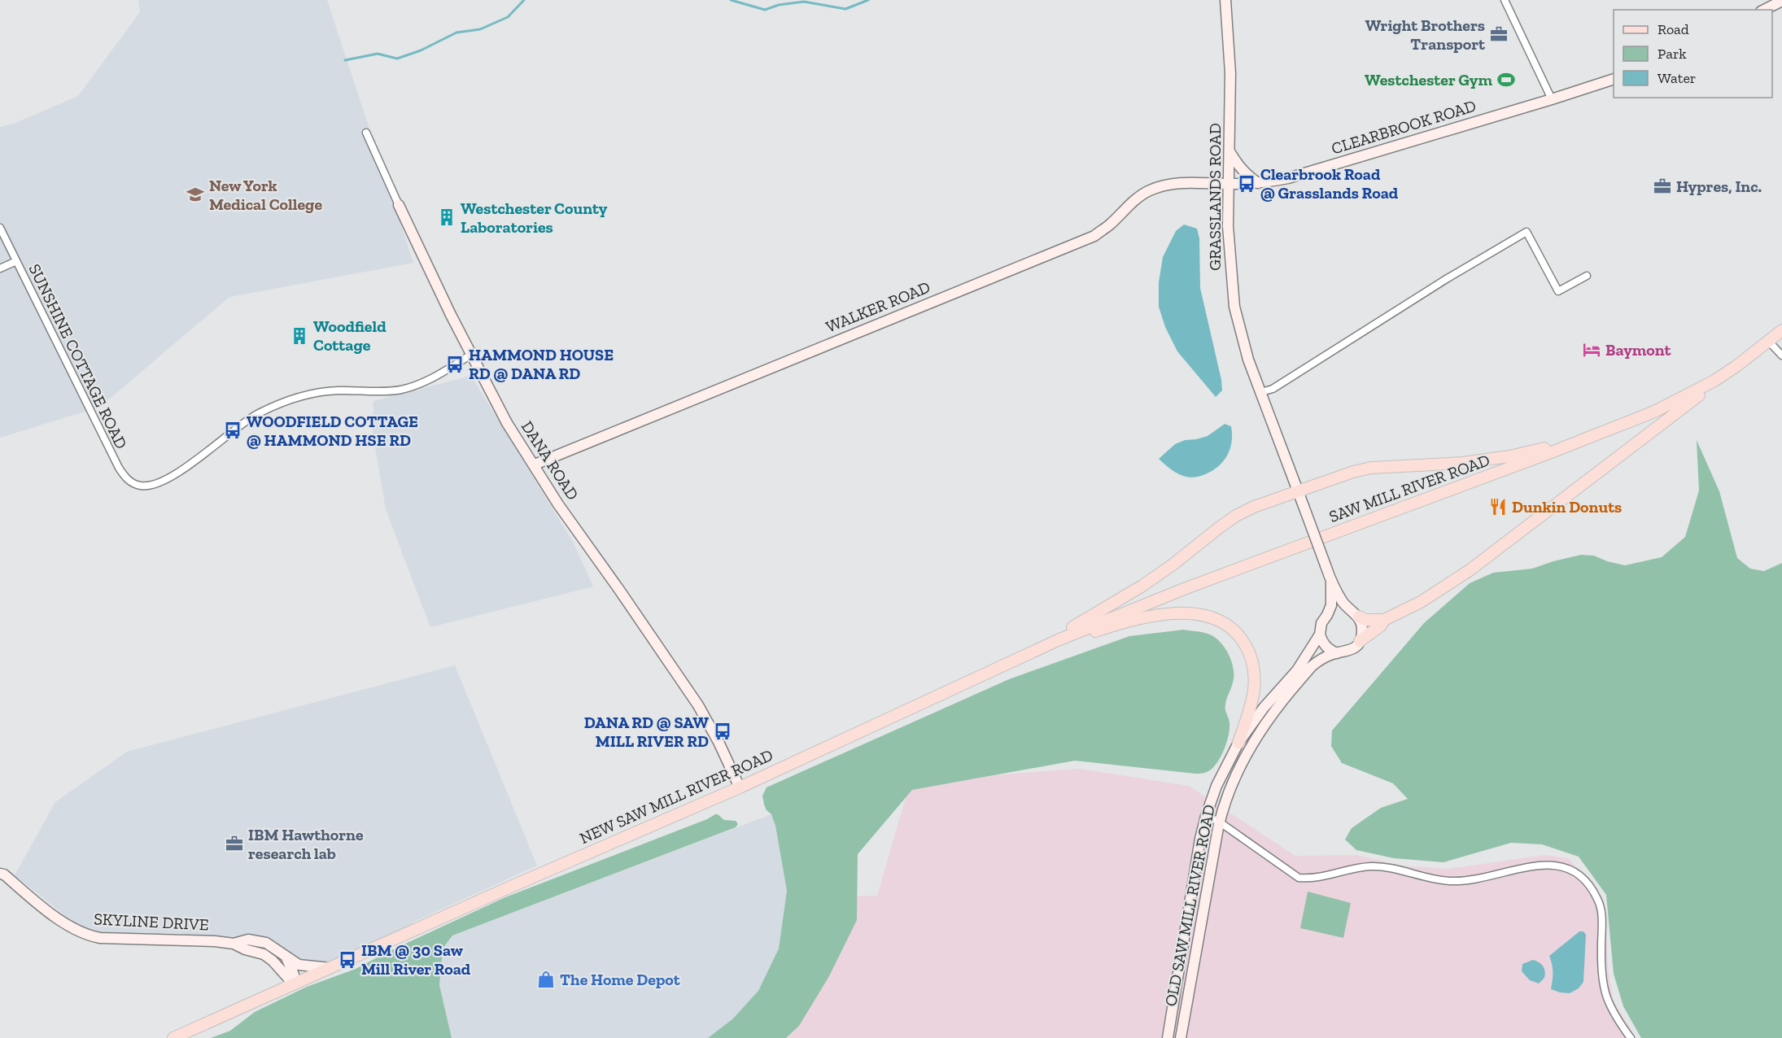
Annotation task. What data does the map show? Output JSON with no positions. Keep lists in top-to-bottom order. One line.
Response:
{"streets":{"main road":["SAW MILL RIVER ROAD","NEW SAW MILL RIVER ROAD"],"street":["CLEARBROOK ROAD","GRASSLANDS ROAD","WALKER ROAD","SUNSHINE COTTAGE ROAD","DANA ROAD","OLD SAW MILL RIVER ROAD","SKYLINE DRIVE"]},"crossings":[["CLEARBROOK ROAD","GRASSLANDS ROAD"],["CLEARBROOK ROAD","WALKER ROAD"],["GRASSLANDS ROAD","WALKER ROAD"],["GRASSLANDS ROAD","OLD SAW MILL RIVER ROAD"],["WALKER ROAD","DANA ROAD"],["SUNSHINE COTTAGE ROAD","DANA ROAD"],["DANA ROAD","NEW SAW MILL RIVER ROAD"],["SAW MILL RIVER ROAD","NEW SAW MILL RIVER ROAD"],["NEW SAW MILL RIVER ROAD","SKYLINE DRIVE"]],"places":{"office":["Wright Brothers Transport","Hypres, Inc.","IBM Hawthorne research lab"],"sports":["Westchester Gym"],"bus stop":["Clearbrook Road @ Grasslands Road","HAMMOND HOUSE RD @ DANA RD","WOODFIELD COTTAGE @ HAMMOND HSE RD","DANA RD @ SAW MILL RIVER RD","IBM @ 30 Saw Mill River Road"],"school or university":["New York Medical College"],"building":["Westchester County Laboratories","Woodfield Cottage"],"hotel":["Baymont"],"restaurant":["Dunkin Donuts"],"shop":["The Home Depot"]},"legend":["Road","Park","Water"]}
